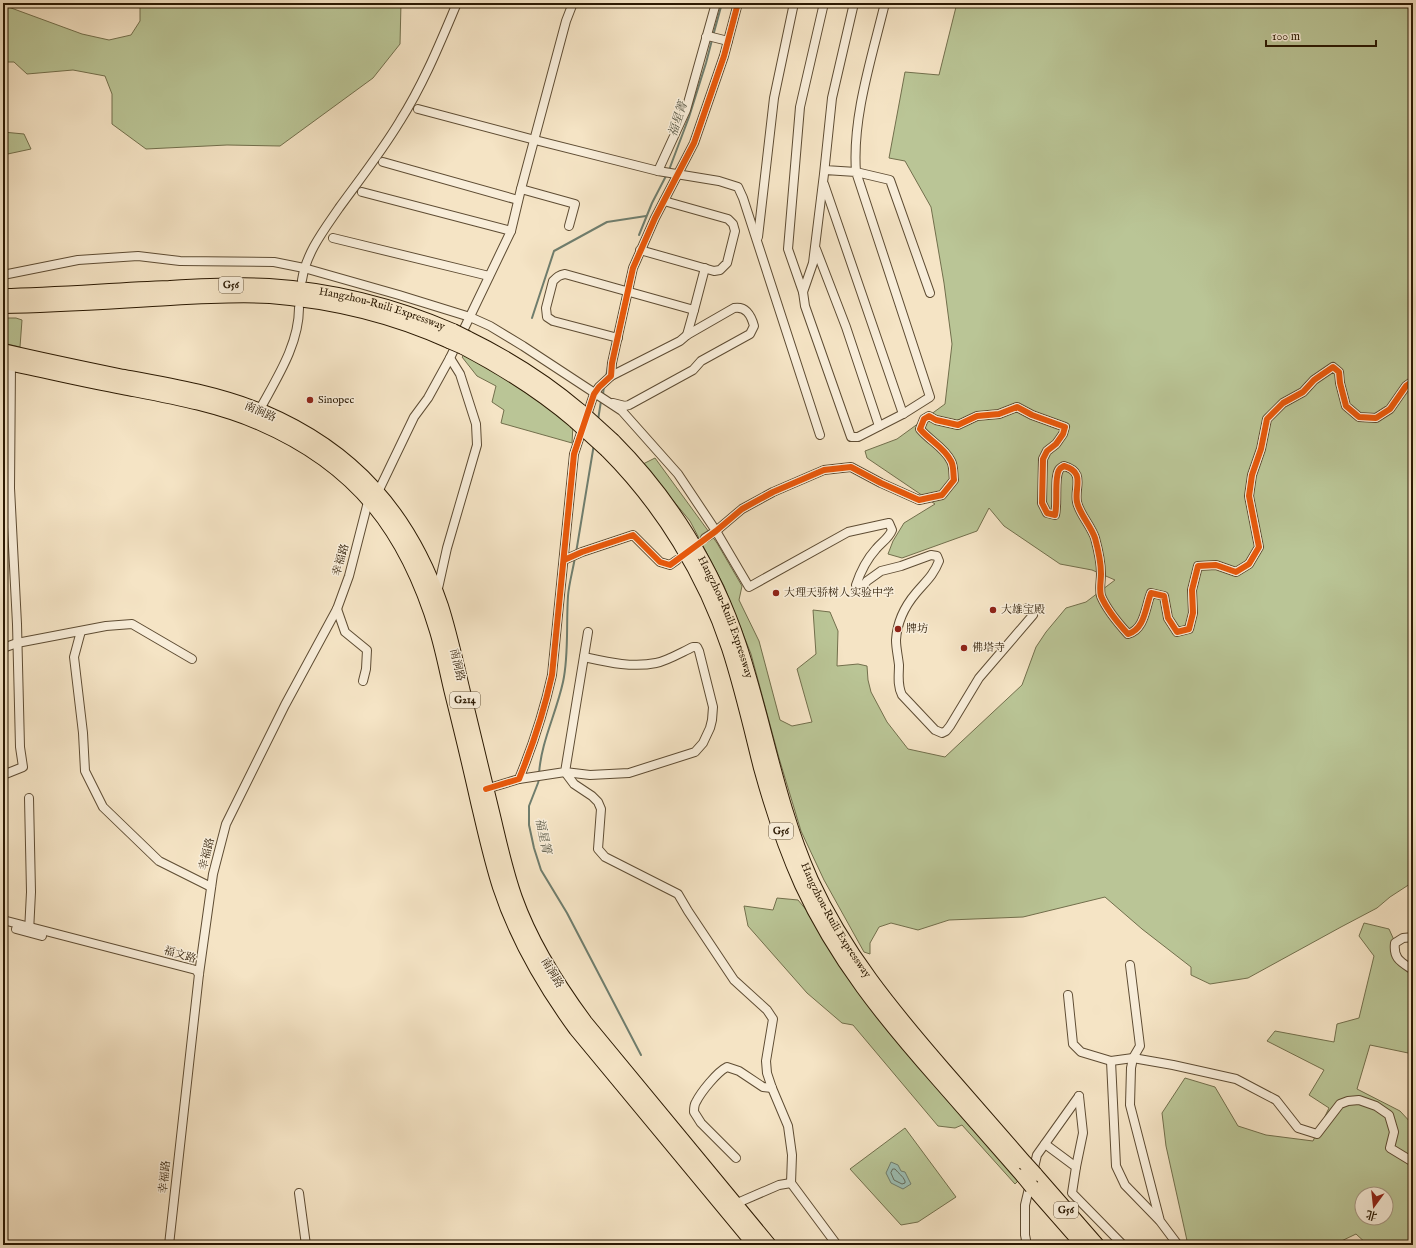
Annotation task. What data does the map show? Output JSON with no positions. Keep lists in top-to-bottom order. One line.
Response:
{"streets":{"highway":["G56","Hangzhou–Ruili Expressway","南涧路","G214"],"street":["幸福路","福文路"]},"crossings":[["南涧路","幸福路"],["幸福路","福文路"]],"water":["福星箐"],"places":["Sinopec","大理天骄树人实验中学","大雄宝殿","牌坊","佛塔寺"],"scale_bar":"100 m","north":"bottom"}
